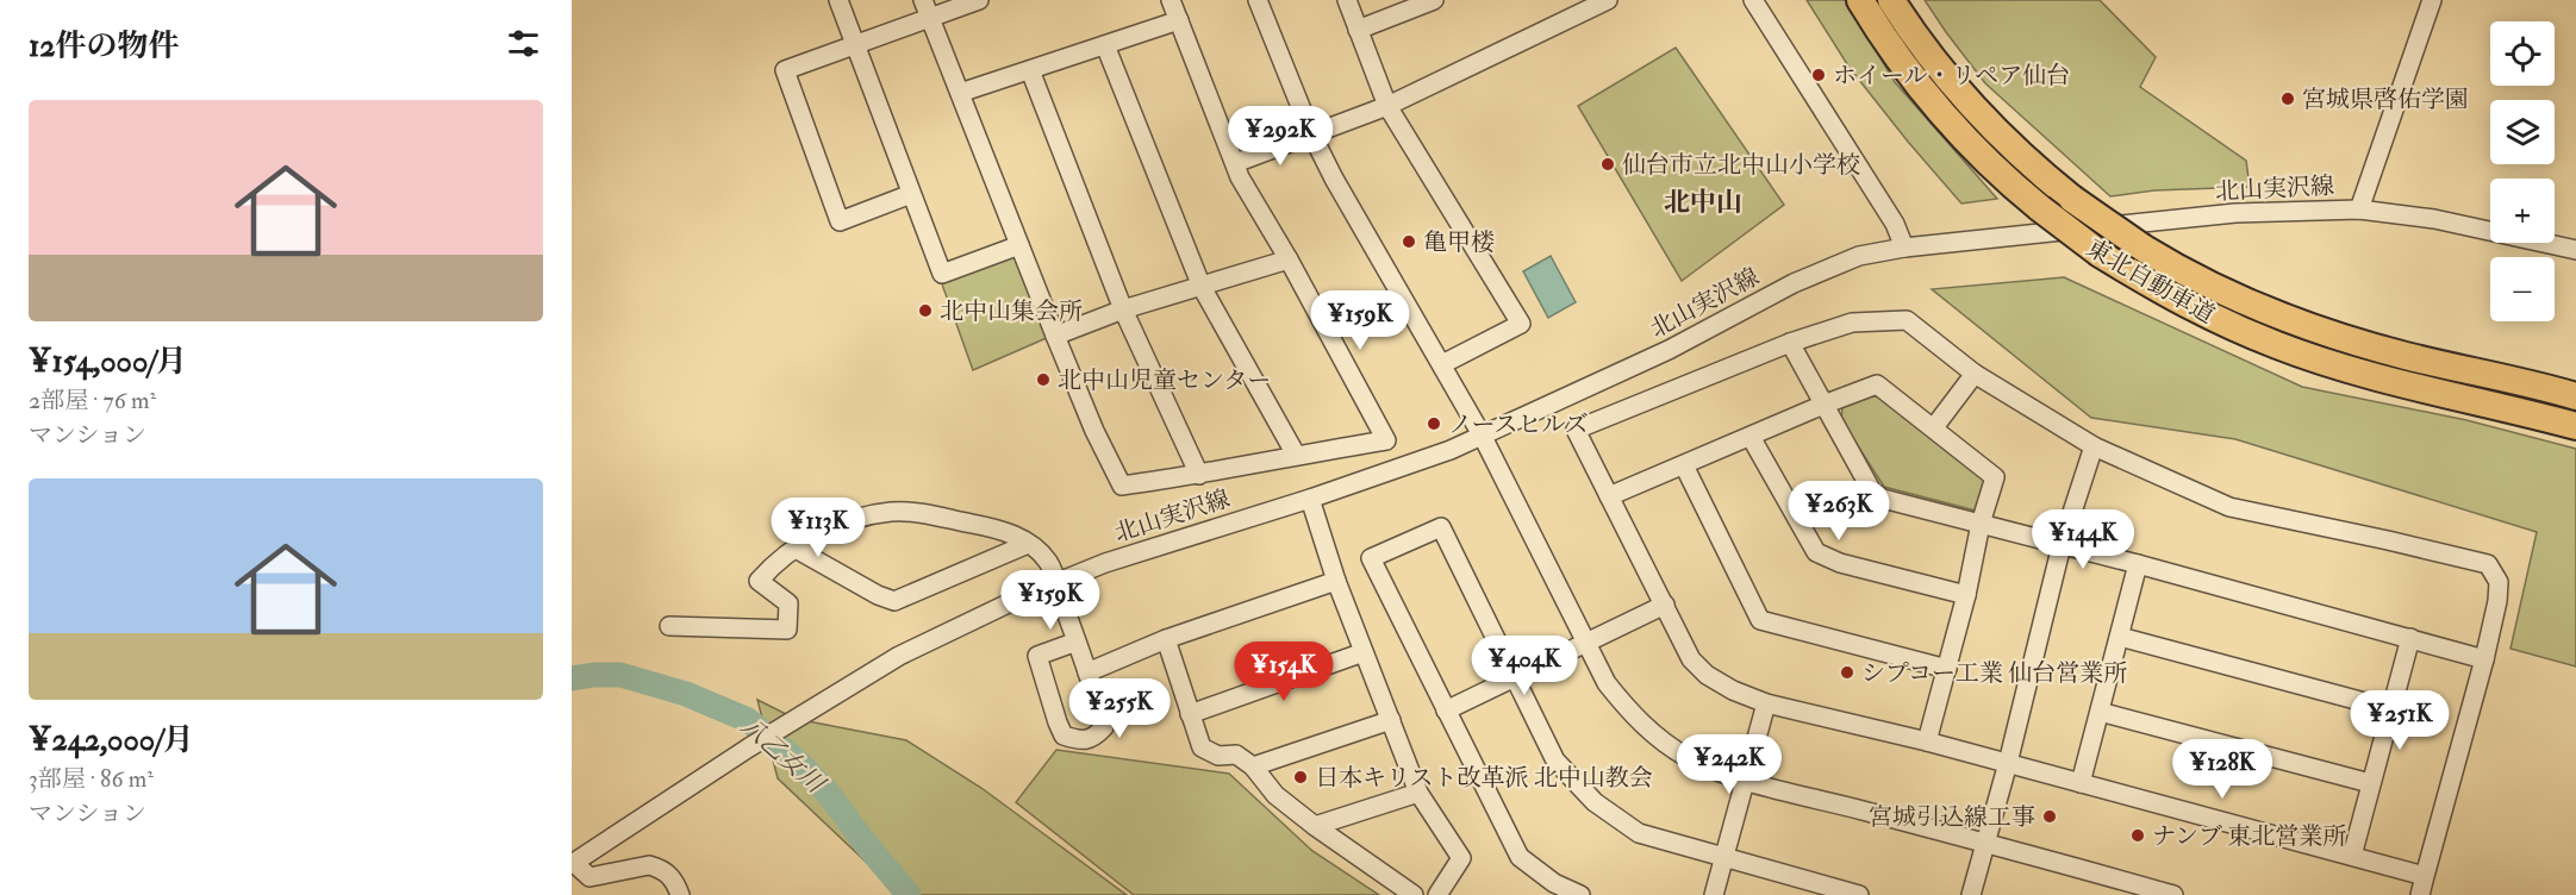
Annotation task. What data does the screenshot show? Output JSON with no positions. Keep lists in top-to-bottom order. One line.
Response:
{"streets":{"highway":["東北自動車道"],"street":["北山実沢線"]},"districts":["北中山"],"water":["八乙女川"],"places":["ホイール・リペア仙台","宮城県啓佑学園","仙台市立北中山小学校","亀甲楼","北中山集会所","北中山児童センター","ノースヒルズ","シプコー工業 仙台営業所","日本キリスト改革派 北中山教会","宮城引込線工事","ナンブ 東北営業所"],"page":{"heading":"12件の物件","map_buttons":["+","−"],"list":[{"name":"¥154,000/月","note":"2部屋 · 76 m² · マンション"},{"name":"¥242,000/月","note":"3部屋 · 86 m² · マンション"}],"price":["¥292K","¥159K","¥263K","¥113K","¥144K","¥159K","¥404K","¥154K","¥255K","¥251K","¥242K","¥128K"]}}
